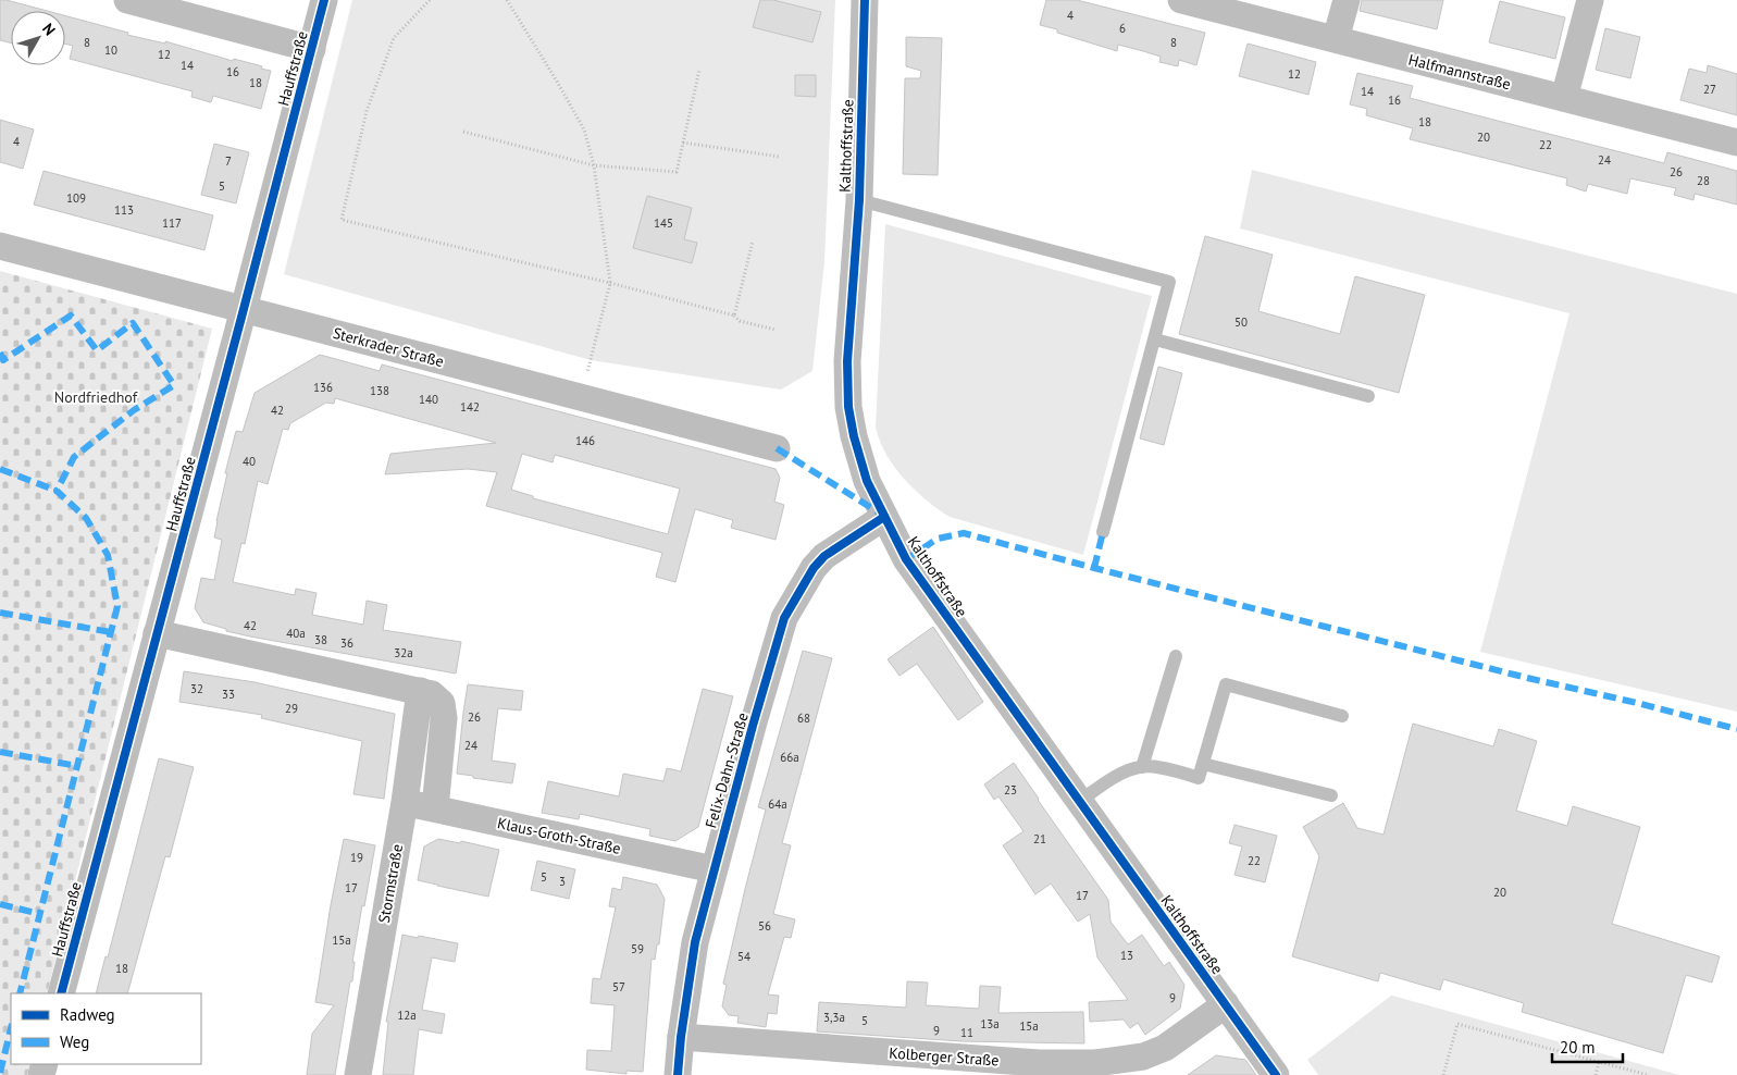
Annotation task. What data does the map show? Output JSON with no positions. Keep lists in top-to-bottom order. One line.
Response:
{"streets":{"street":["Hauffstraße","Halfmannstraße","Kalthoffstraße","Sterkrader Straße","Felix-Dahn-Straße","Klaus-Groth-Straße","Stormstraße","Kolberger Straße"]},"crossings":[["Hauffstraße","Sterkrader Straße"],["Kalthoffstraße","Felix-Dahn-Straße"],["Kalthoffstraße","Kolberger Straße"],["Felix-Dahn-Straße","Klaus-Groth-Straße"],["Felix-Dahn-Straße","Kolberger Straße"],["Klaus-Groth-Straße","Stormstraße"]],"parks":["Nordfriedhof"],"house_numbers":["4","6","8","8","10","12","14","16","12","18","27","14","16","18","20","4","22","24","7","26","28","5","109","113","117","145","50","136","138","140","142","42","146","40","42","40a","38","36","32a","32","33","29","26","68","24","66a","23","64a","21","19","22","5","3","17","20","17","56","15a","59","13","54","18","57","9","12a","3,3a","5","13a","15a","9","11"],"legend":["Radweg","Weg"],"scale_bar":"20 m","north":"top right"}
